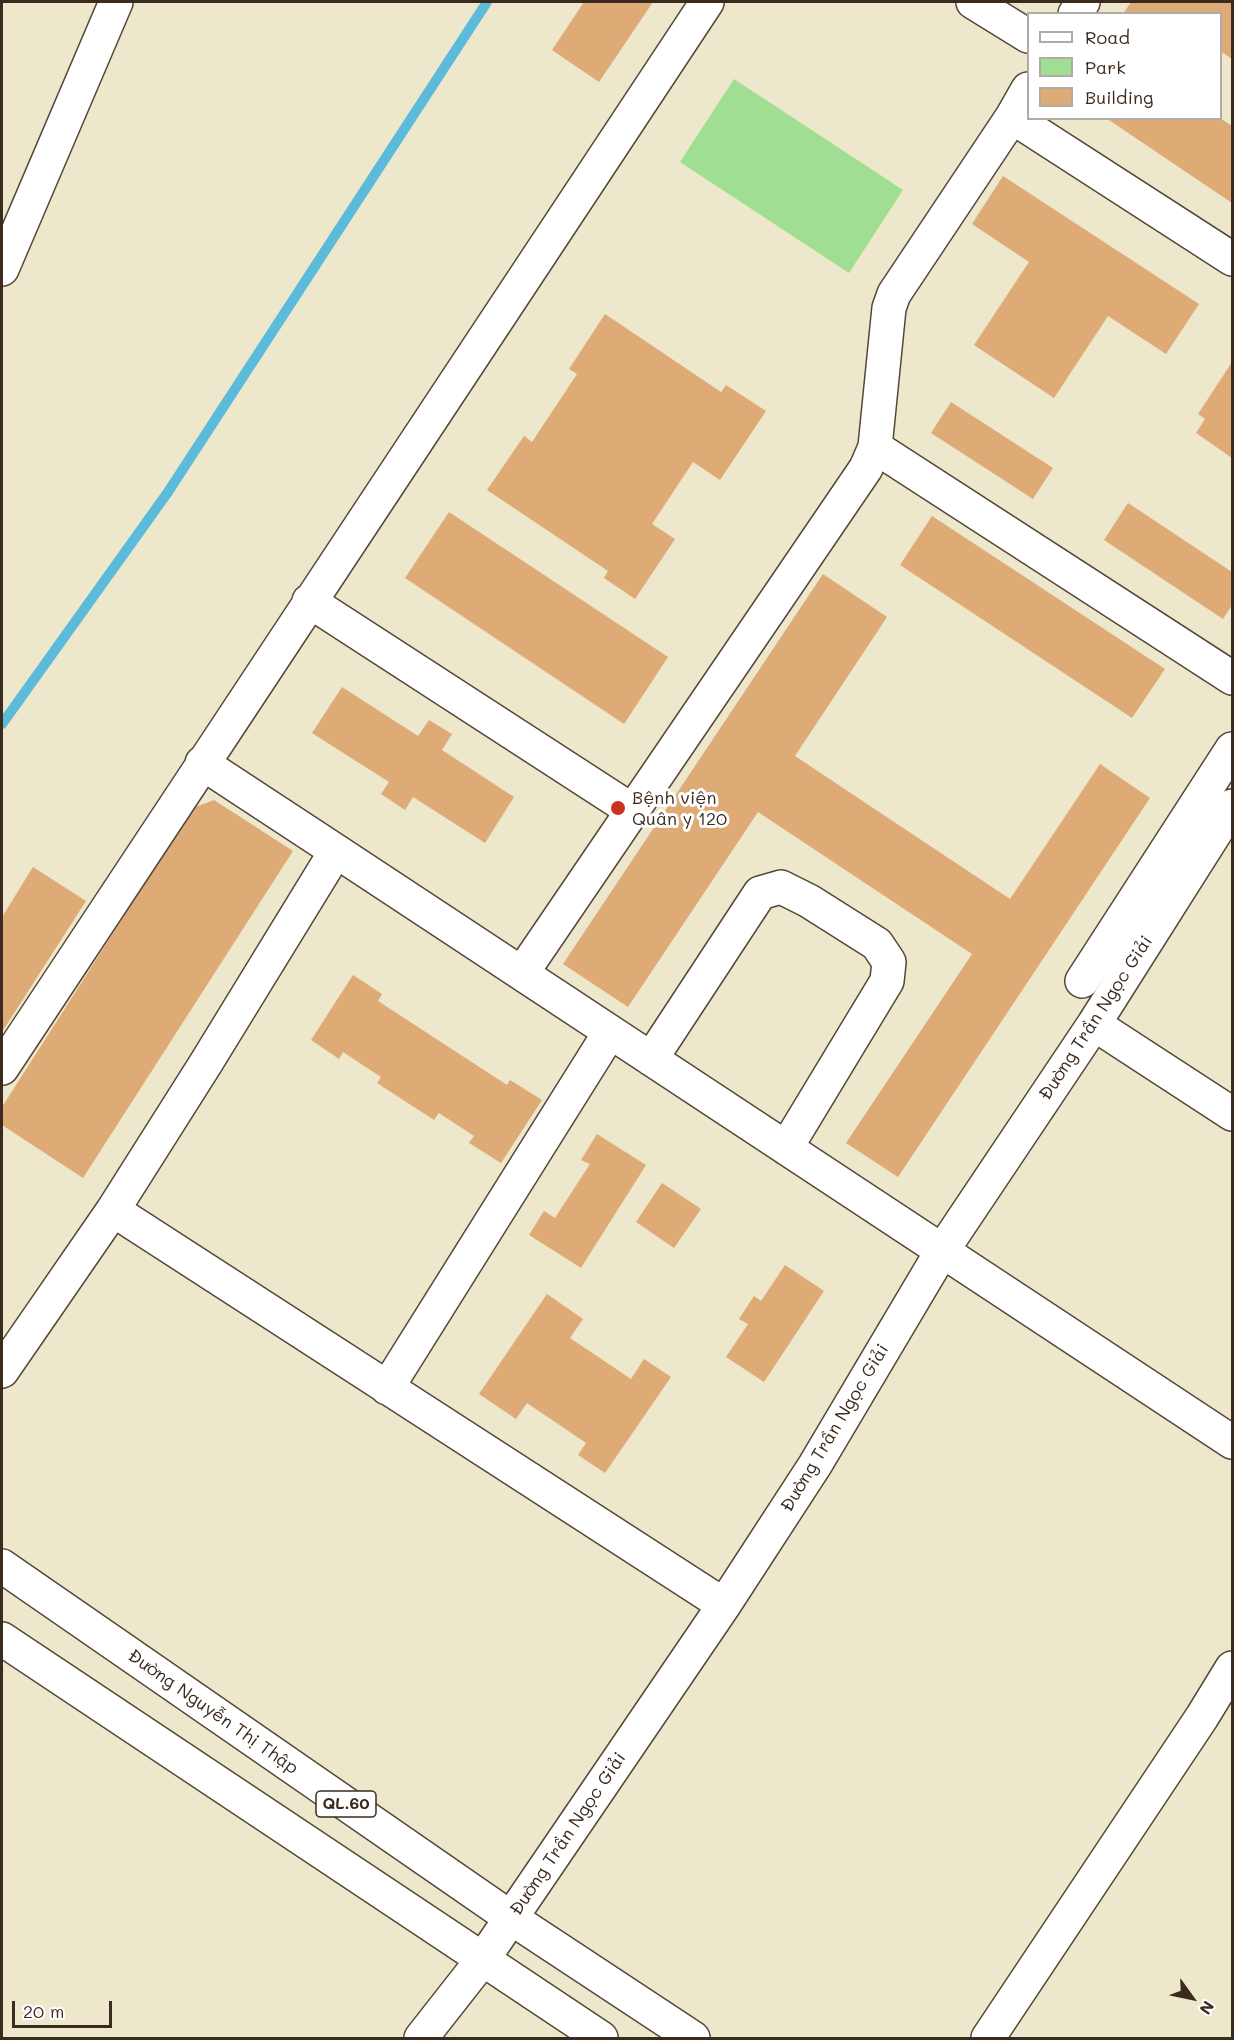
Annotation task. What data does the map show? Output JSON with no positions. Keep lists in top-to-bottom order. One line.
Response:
{"streets":{"main road":["Đường Trần Ngọc Giải","Đường Nguyễn Thị Thập","QL.60"]},"crossings":[["Đường Trần Ngọc Giải","Đường Nguyễn Thị Thập"],["Đường Trần Ngọc Giải","QL.60"]],"places":["Bệnh viện Quân y 120"],"legend":["Road","Park","Building"],"scale_bar":"20 m","north":"bottom right"}
